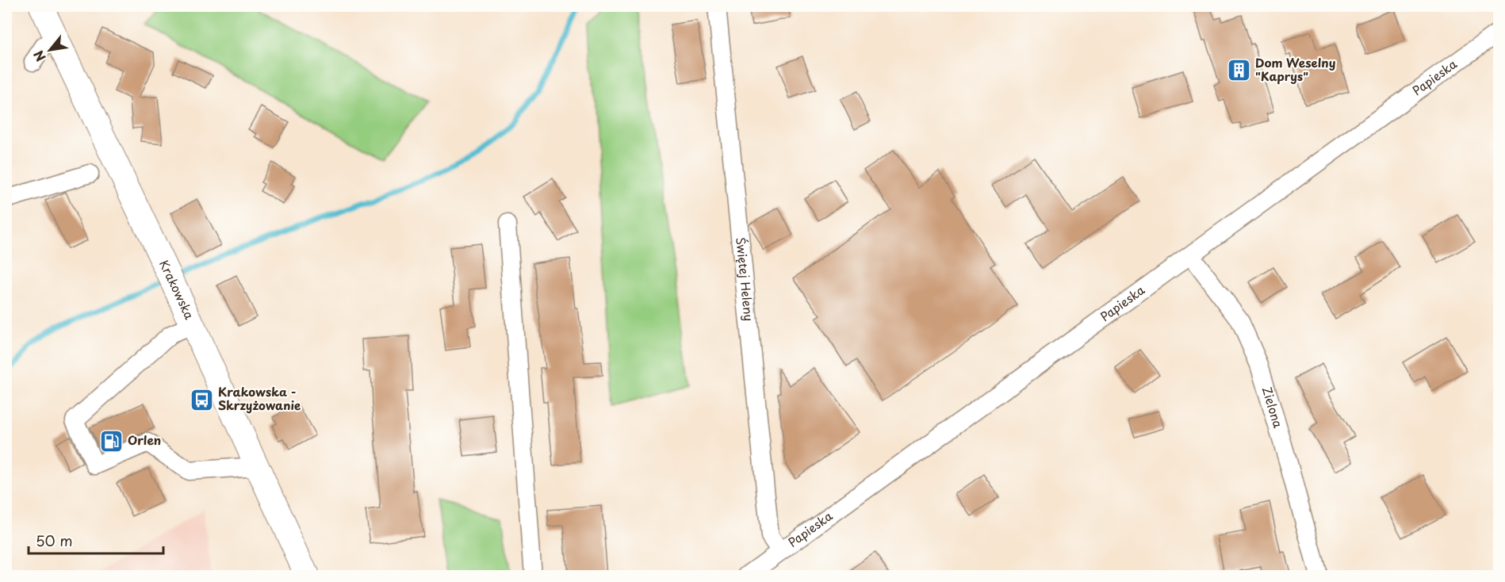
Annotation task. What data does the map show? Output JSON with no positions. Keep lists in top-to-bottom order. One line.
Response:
{"streets":{"main road":["Krakowska"],"street":["Papieska","Świętej Heleny","Zielona"]},"crossings":[["Papieska","Świętej Heleny"],["Papieska","Zielona"]],"places":{"building":["Dom Weselny \"Kaprys\""],"bus stop":["Krakowska - Skrzyżowanie"],"fuel station":["Orlen"]},"scale_bar":"50 m","north":"bottom left"}
